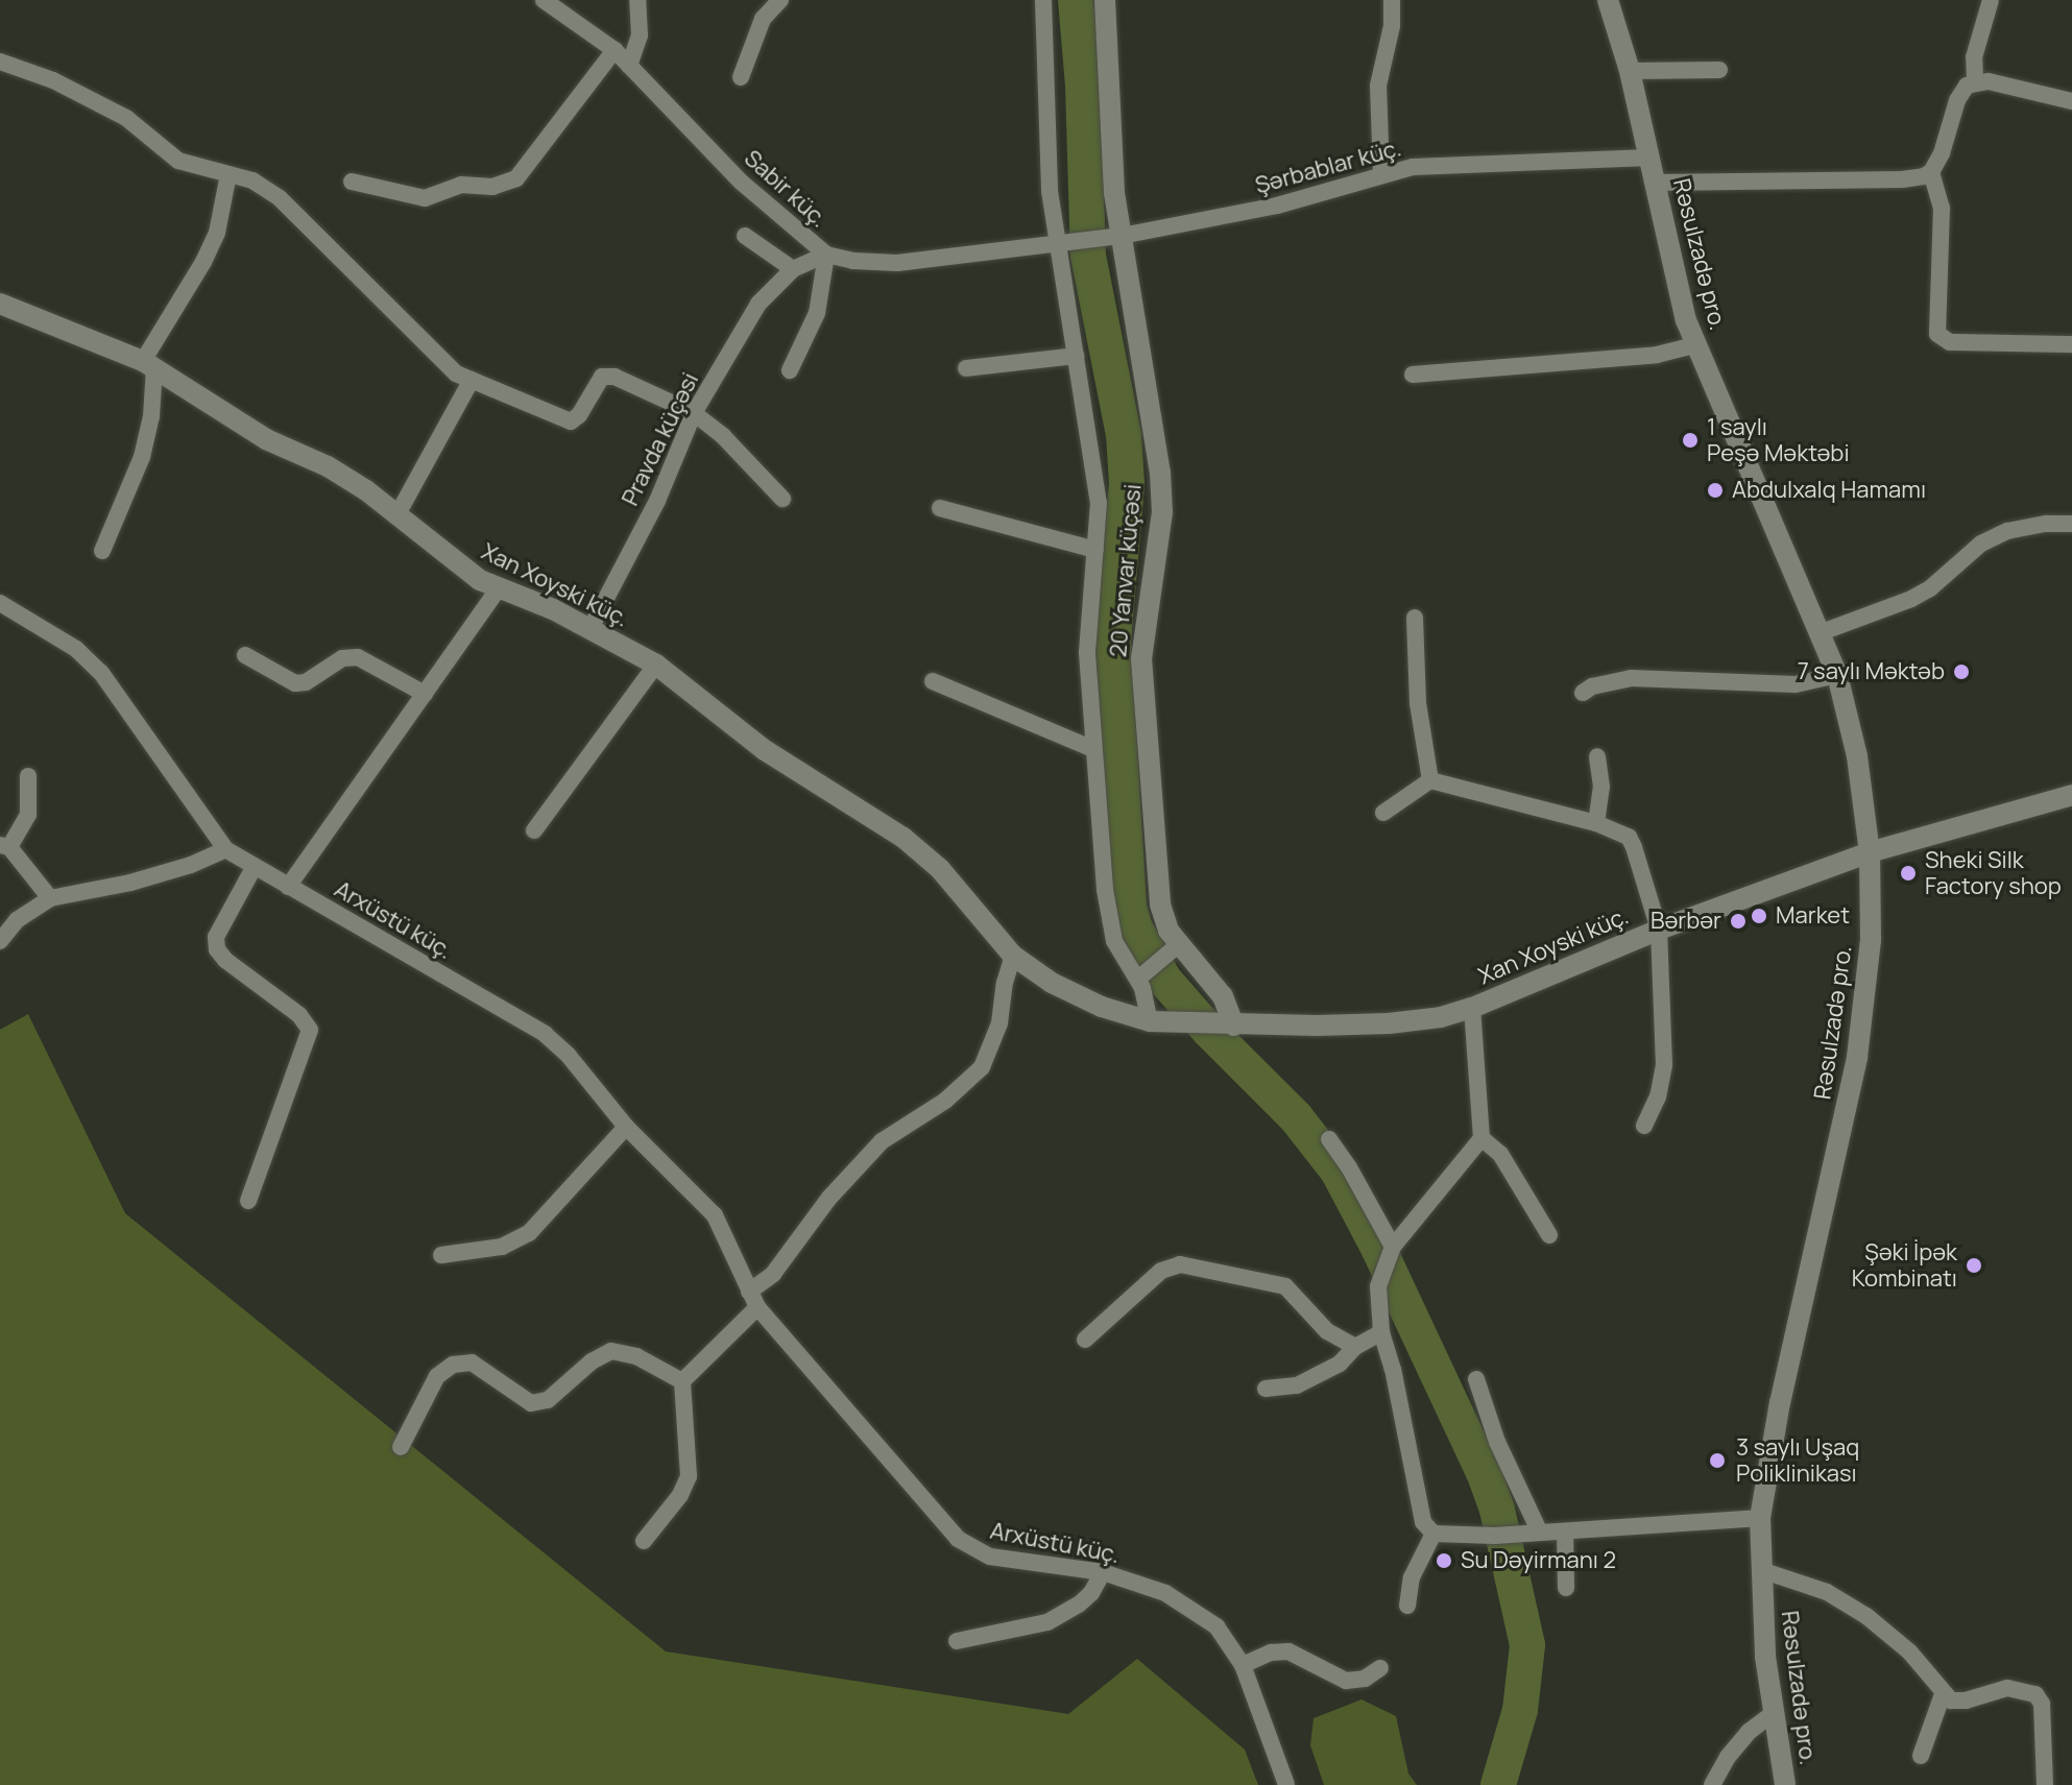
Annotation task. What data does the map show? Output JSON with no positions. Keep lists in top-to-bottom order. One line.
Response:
{"streets":{"street":["Şərbablar küç.","Sabir küç.","Rəsulzadə pro.","Pravda küçəsi","20 Yanvar küçəsi","Xan Xoyski küç.","Arxüstü küç."]},"crossings":[["Şərbablar küç.","Sabir küç."],["Şərbablar küç.","Rəsulzadə pro."],["Şərbablar küç.","20 Yanvar küçəsi"],["Sabir küç.","Pravda küçəsi"],["Rəsulzadə pro.","Xan Xoyski küç."],["Pravda küçəsi","Xan Xoyski küç."],["20 Yanvar küçəsi","Xan Xoyski küç."]],"places":["1 saylı Peşə Məktəbi","Abdulxalq Hamamı","7 saylı Məktəb","Sheki Silk Factory shop","Market","Bərbər","Şəki İpək Kombinatı","3 saylı Uşaq Poliklinikası","Su Dəyirmanı 2"]}
